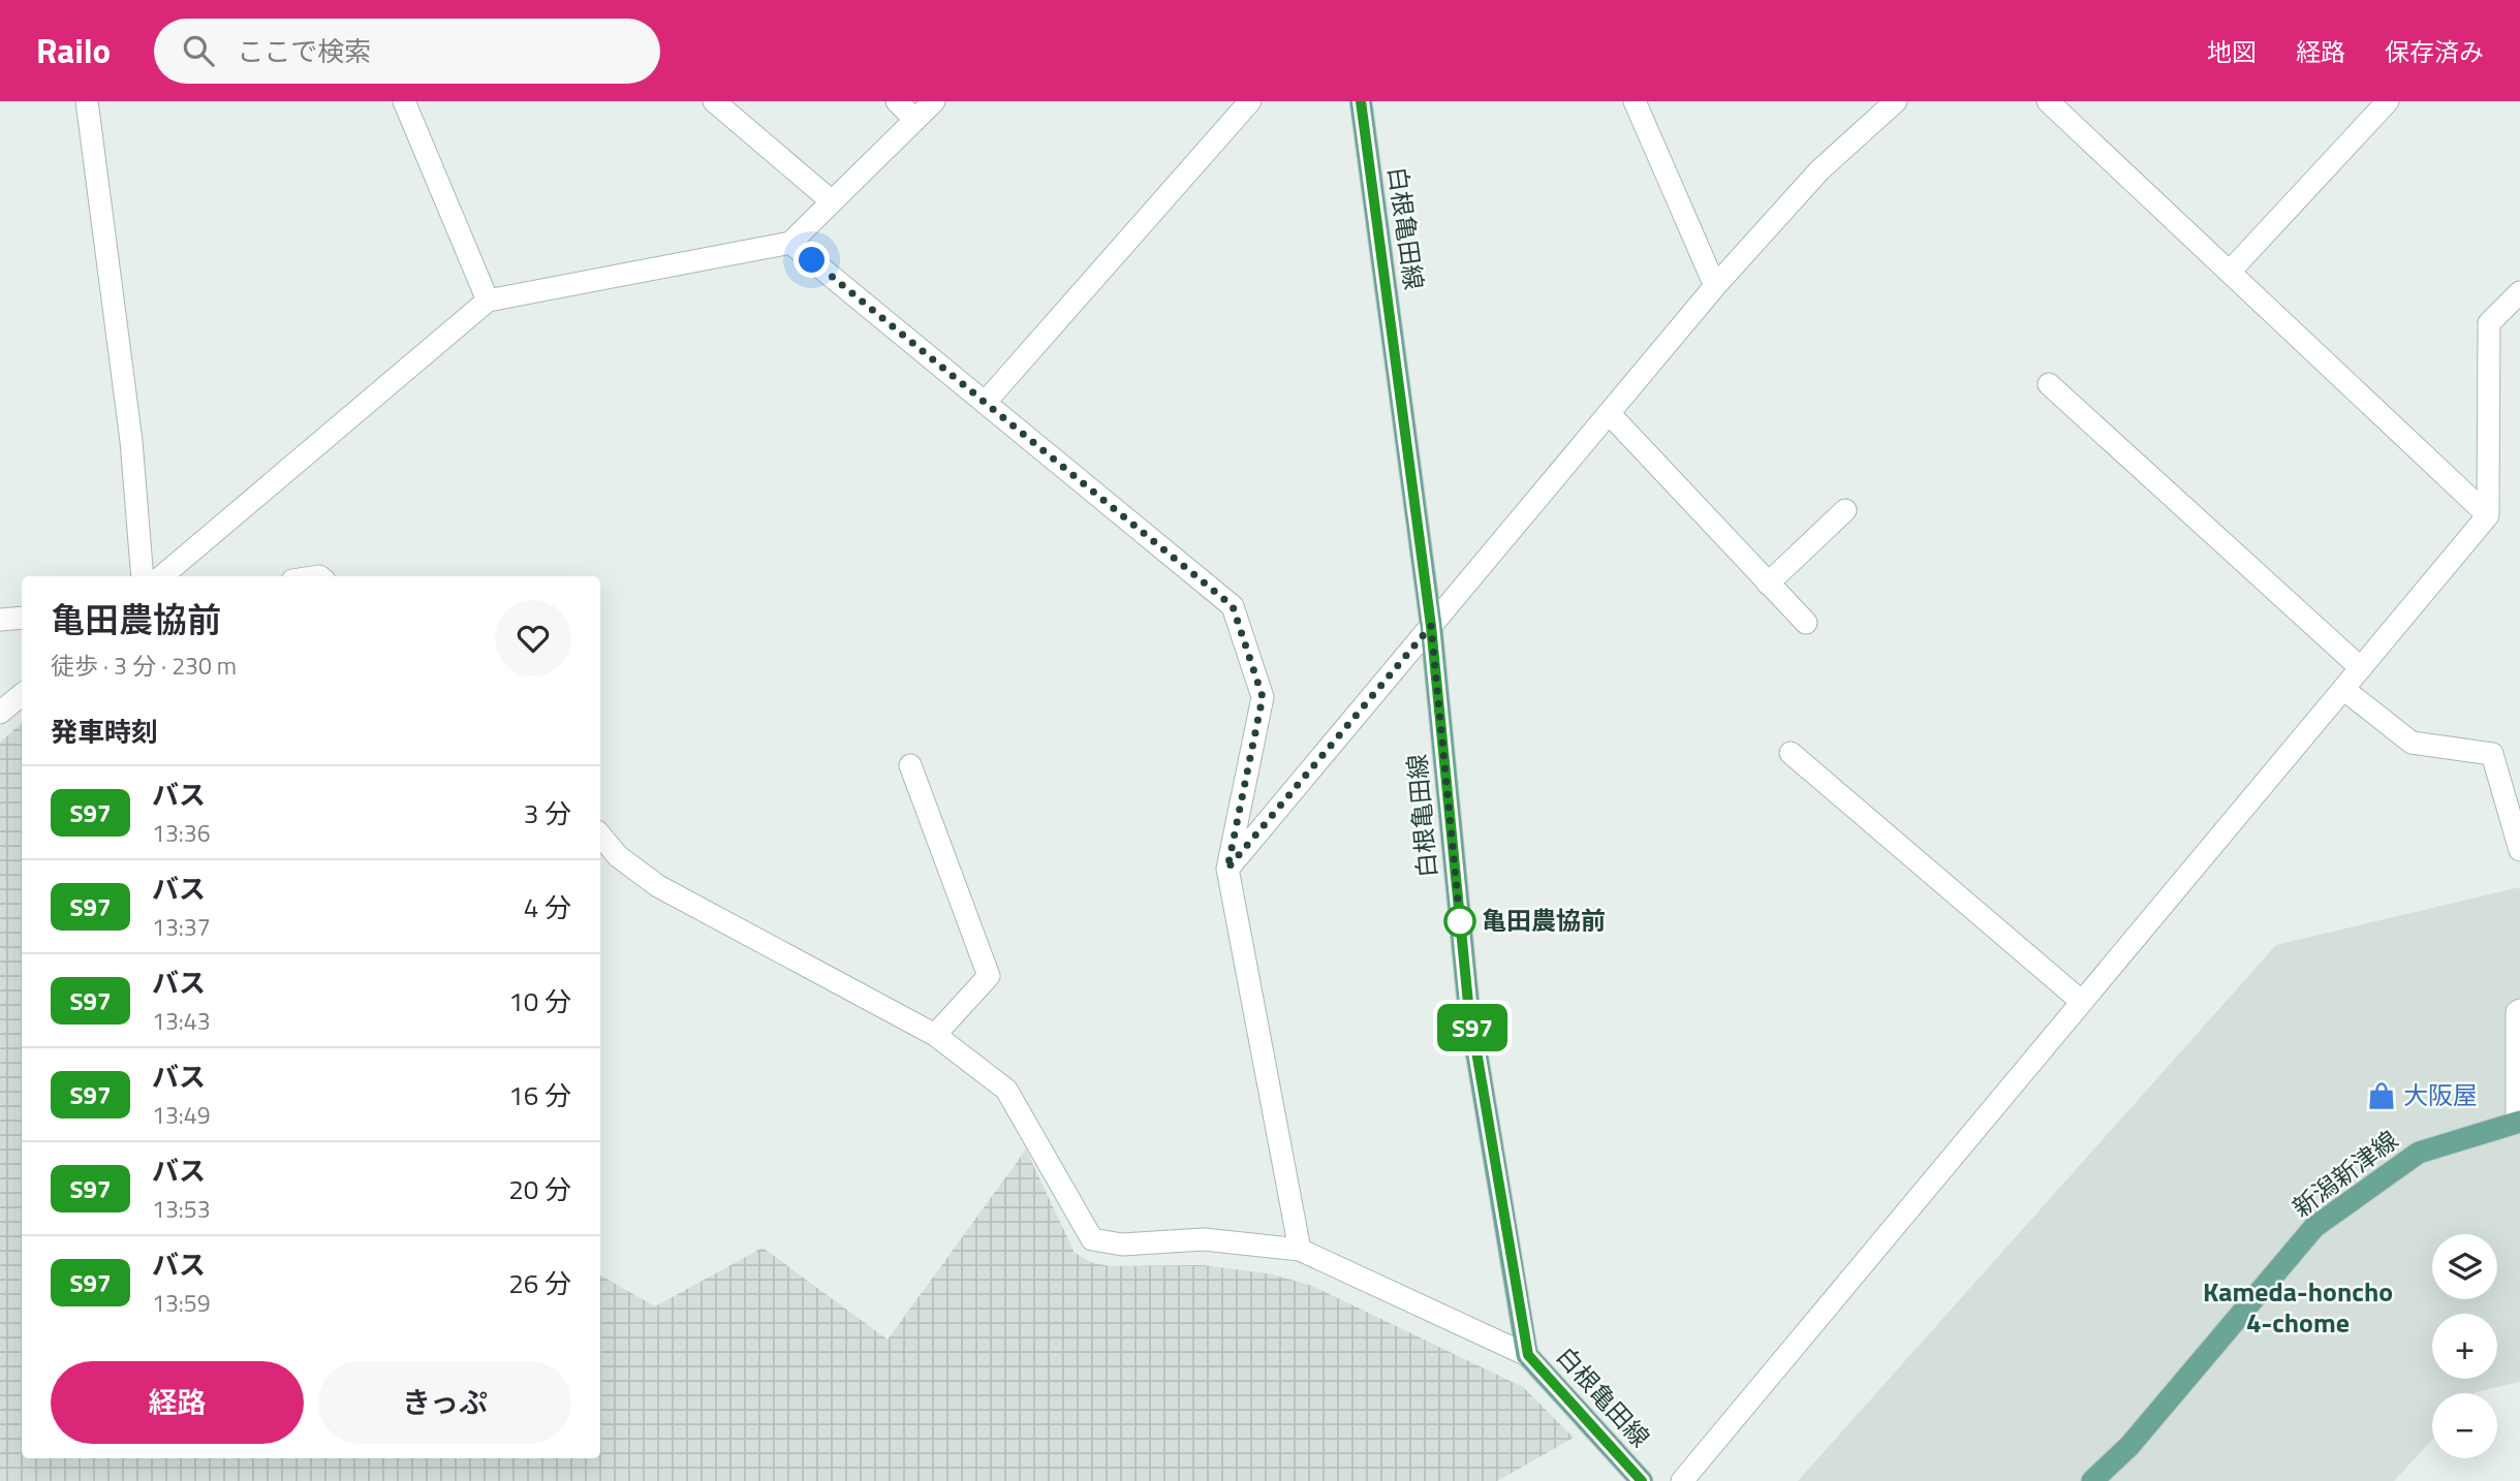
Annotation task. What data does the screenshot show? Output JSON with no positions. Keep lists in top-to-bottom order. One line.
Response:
{"streets":{"main road":["白根亀田線","新潟新津線"]},"districts":["Kameda-honcho 4-chome"],"places":{"other":["亀田農協前"],"shop":["大阪屋"]},"lines":["bus line S97"],"page":{"header":"Railo","search":"ここで検索","nav":["地図","経路","保存済み"],"on_map":"S97","heading":[["亀田農協前","徒歩 · 3 分 · 230 m"],"発車時刻"],"list":[{"mark":"S97","name":"バス","note":"13:36","value":"3 分"},{"mark":"S97","name":"バス","note":"13:37","value":"4 分"},{"mark":"S97","name":"バス","note":"13:43","value":"10 分"},{"mark":"S97","name":"バス","note":"13:49","value":"16 分"},{"mark":"S97","name":"バス","note":"13:53","value":"20 分"},{"mark":"S97","name":"バス","note":"13:59","value":"26 分"}],"map_buttons":["+","−"],"buttons":["経路","きっぷ"]}}
